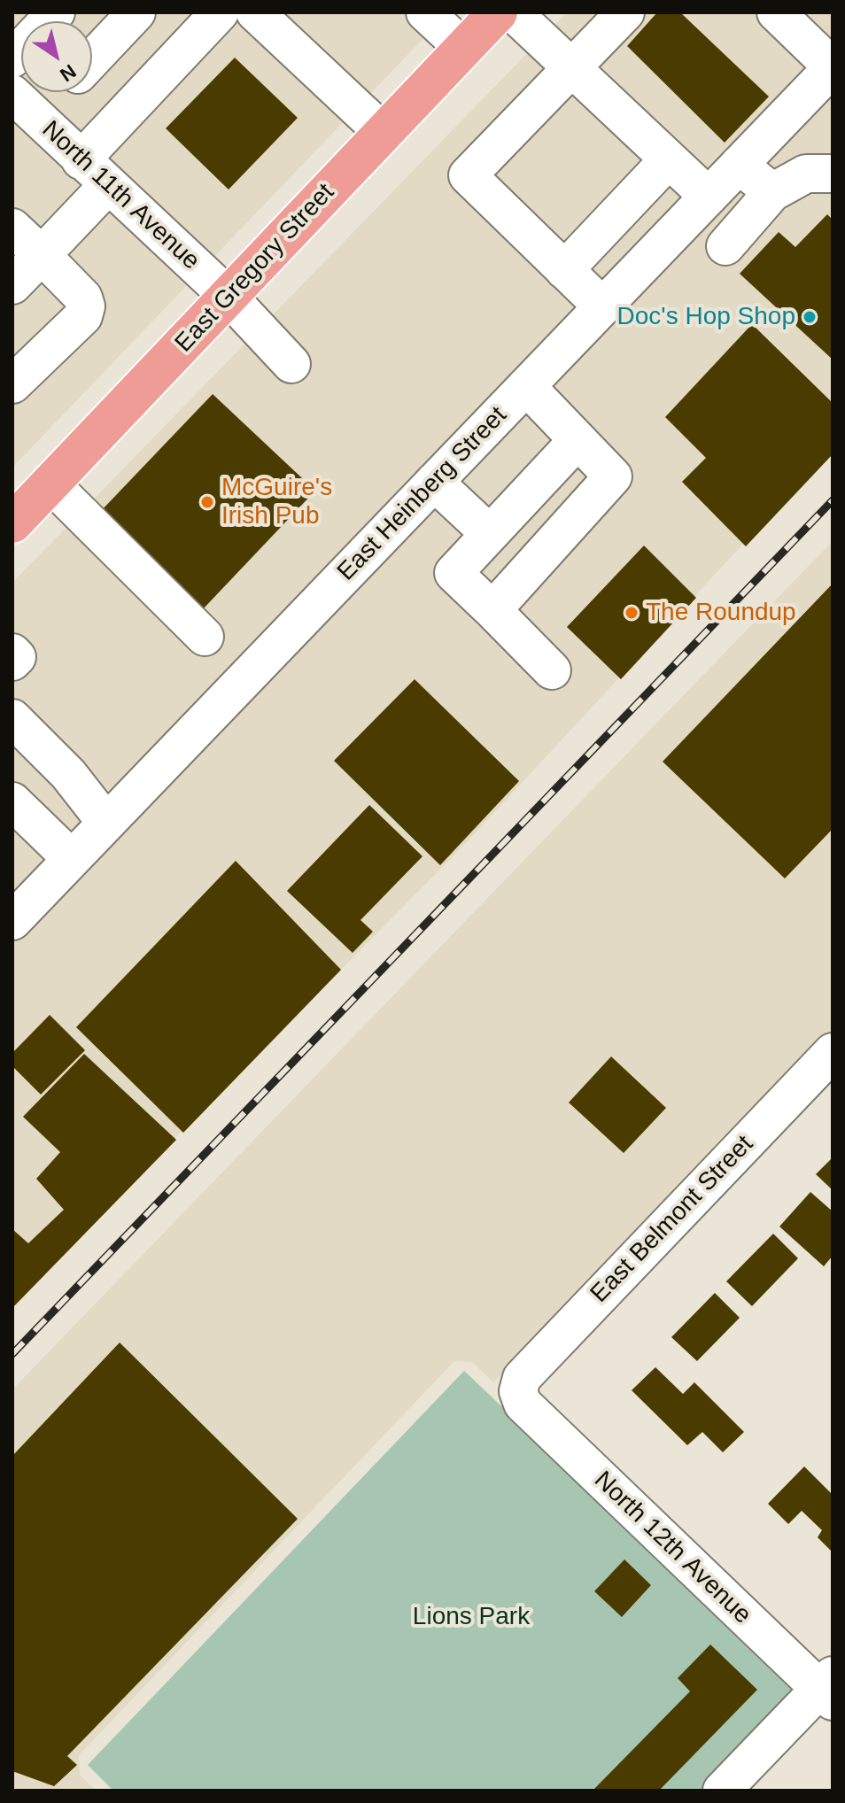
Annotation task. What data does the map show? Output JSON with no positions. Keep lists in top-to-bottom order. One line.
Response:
{"streets":{"highway":["East Gregory Street"],"street":["North 11th Avenue","East Heinberg Street","East Belmont Street","North 12th Avenue"]},"crossings":[["North 11th Avenue","East Gregory Street"],["East Belmont Street","North 12th Avenue"]],"parks":["Lions Park"],"places":["Doc's Hop Shop","McGuire's Irish Pub","The Roundup"],"north":"bottom right"}
